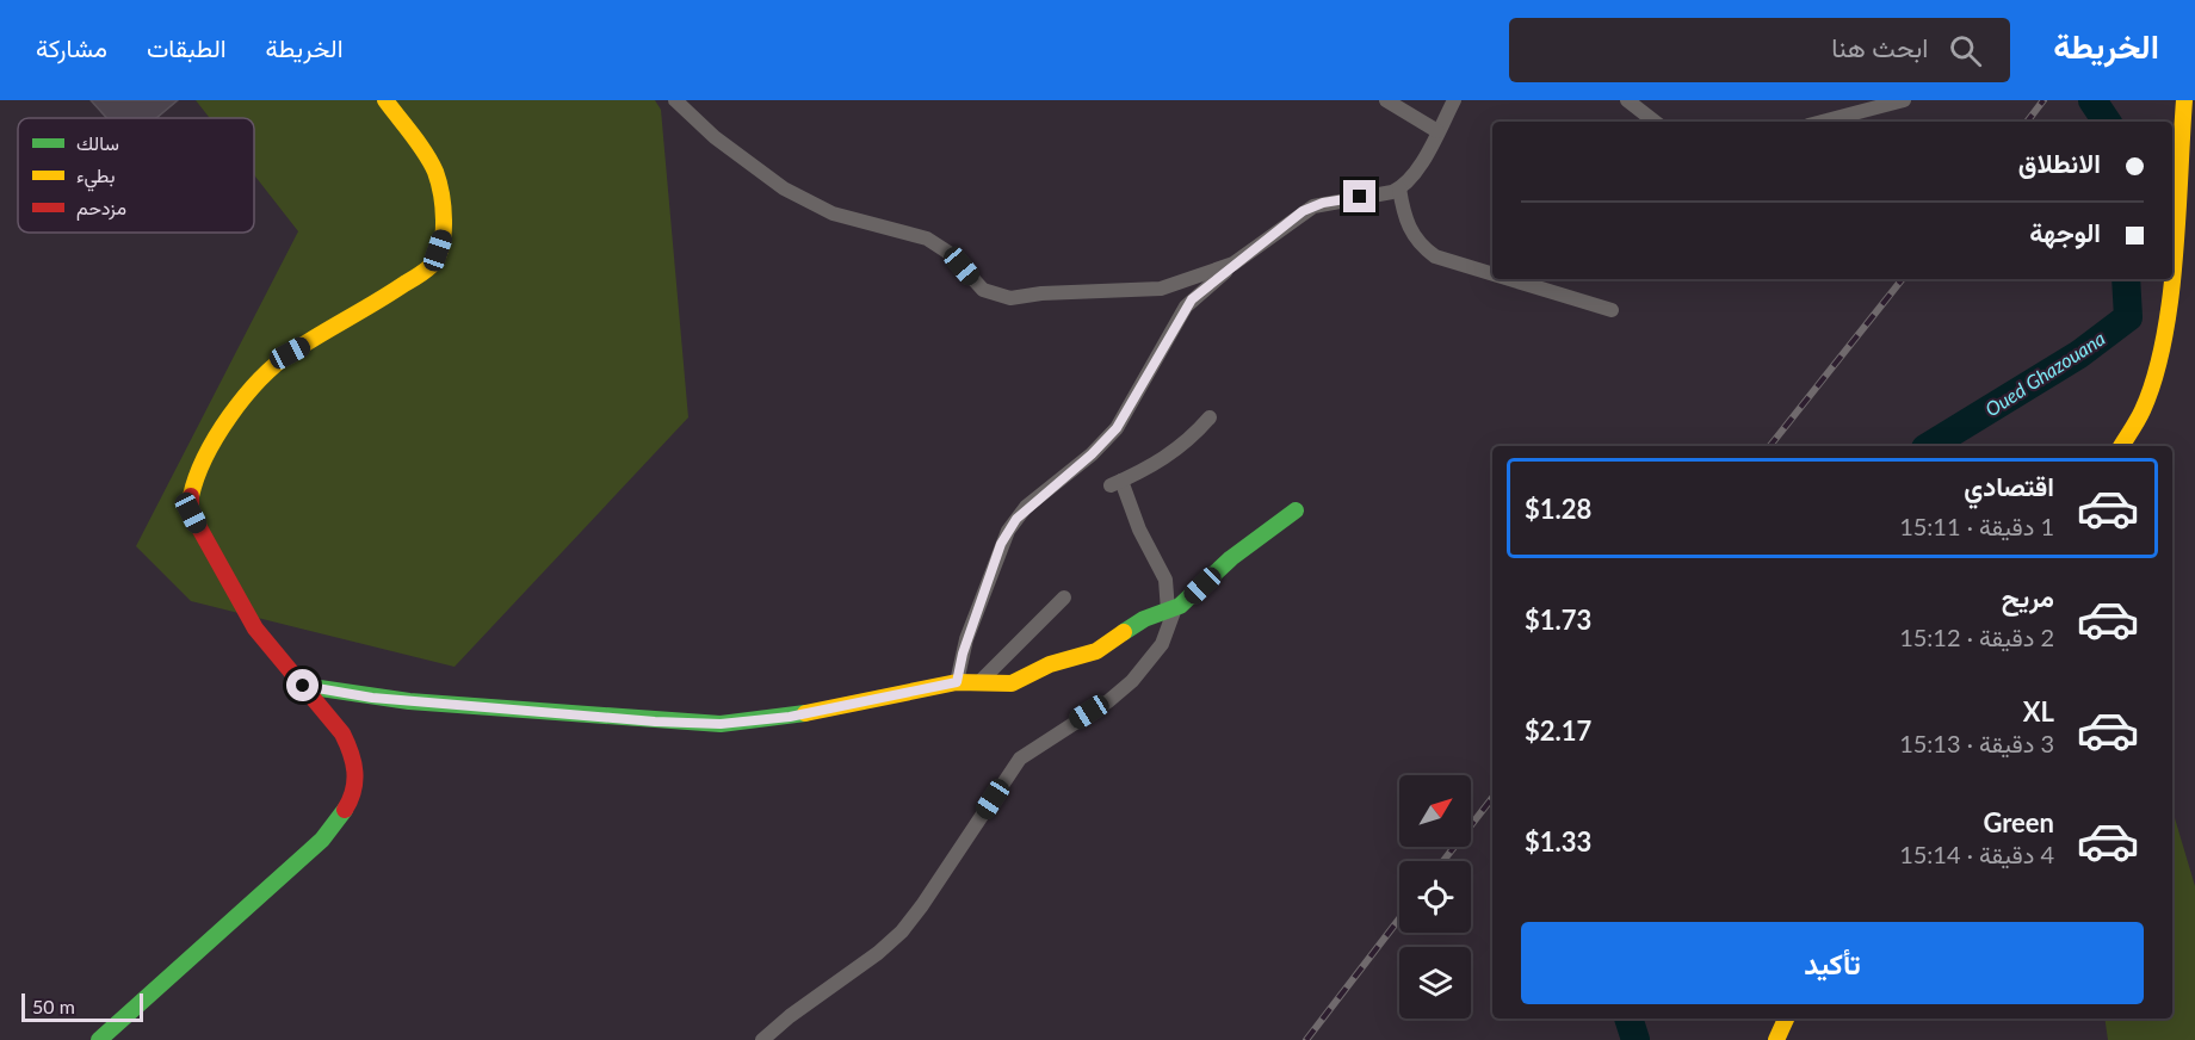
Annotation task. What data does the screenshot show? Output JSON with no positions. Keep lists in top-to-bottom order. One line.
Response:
{"water":["Oued Ghazouana"],"legend":["سالك","بطيء","مزدحم"],"scale_bar":"50 m","north":"top right","page":{"header":"الخريطة","search":"ابحث هنا","nav":["الخريطة","الطبقات","مشاركة"],"banner":["الانطلاق","الوجهة"],"list":[{"name":"اقتصادي","note":"1 دقيقة · 15:11","value":"$1.28"},{"name":"مريح","note":"2 دقيقة · 15:12","value":"$1.73"},{"name":"XL","note":"3 دقيقة · 15:13","value":"$2.17"},{"name":"Green","note":"4 دقيقة · 15:14","value":"$1.33"}],"buttons":"تأكيد","scale":"50 m"}}
